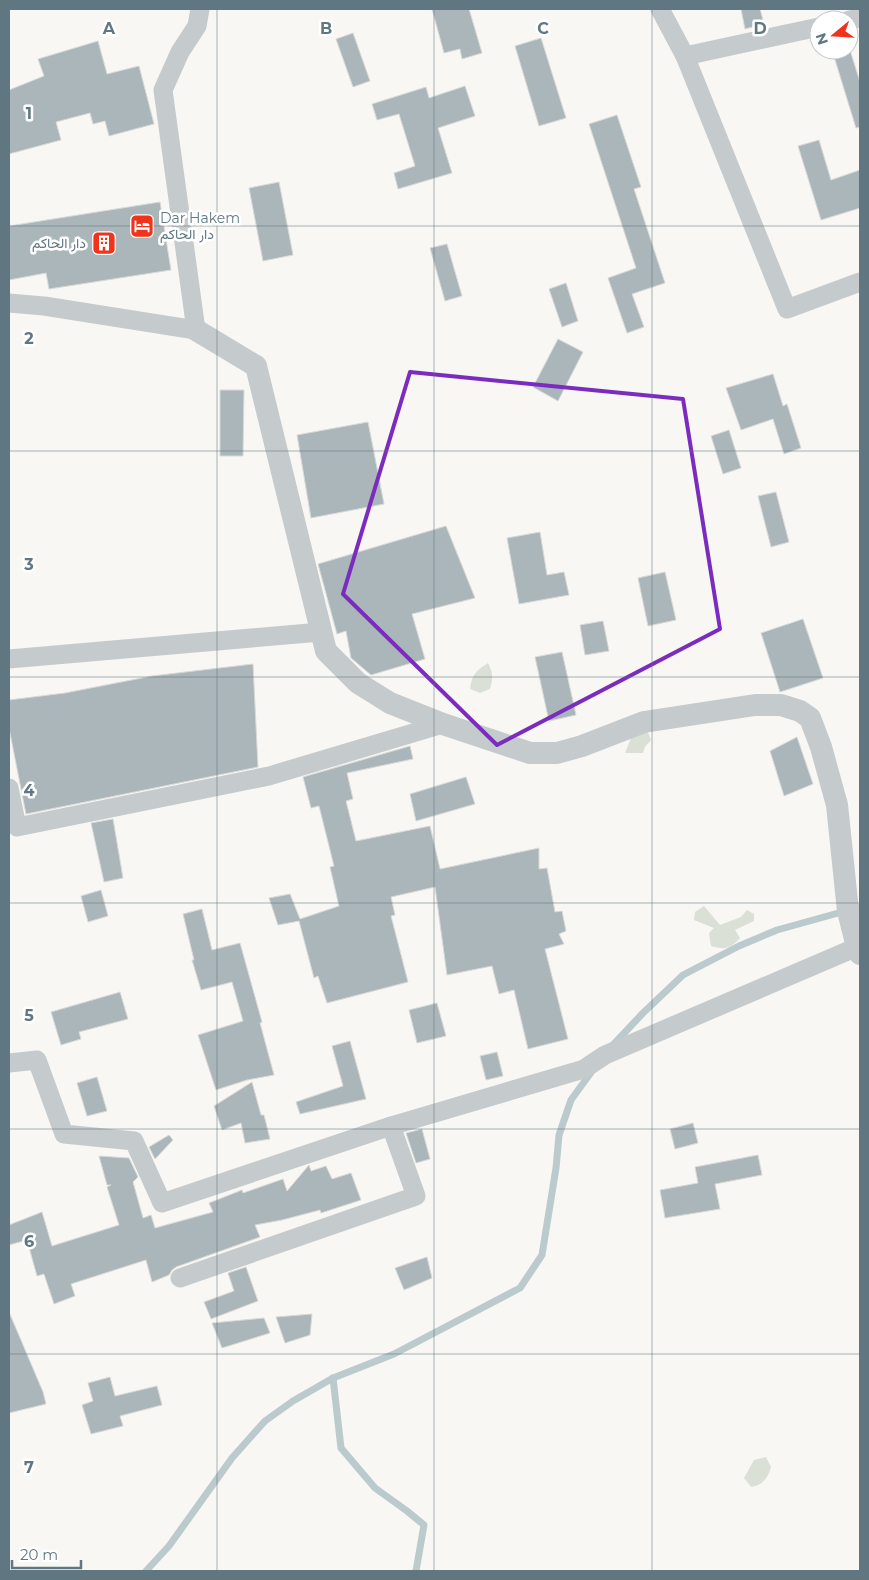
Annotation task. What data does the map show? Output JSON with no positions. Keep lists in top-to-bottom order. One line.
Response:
{"places":{"hotel":["Dar Hakem دار الحاكم"],"building":["دار الحاكم"]},"scale_bar":"20 m","north":"left","grid":{"columns":["A","B","C","D"],"rows":["1","2","3","4","5","6","7"]}}
